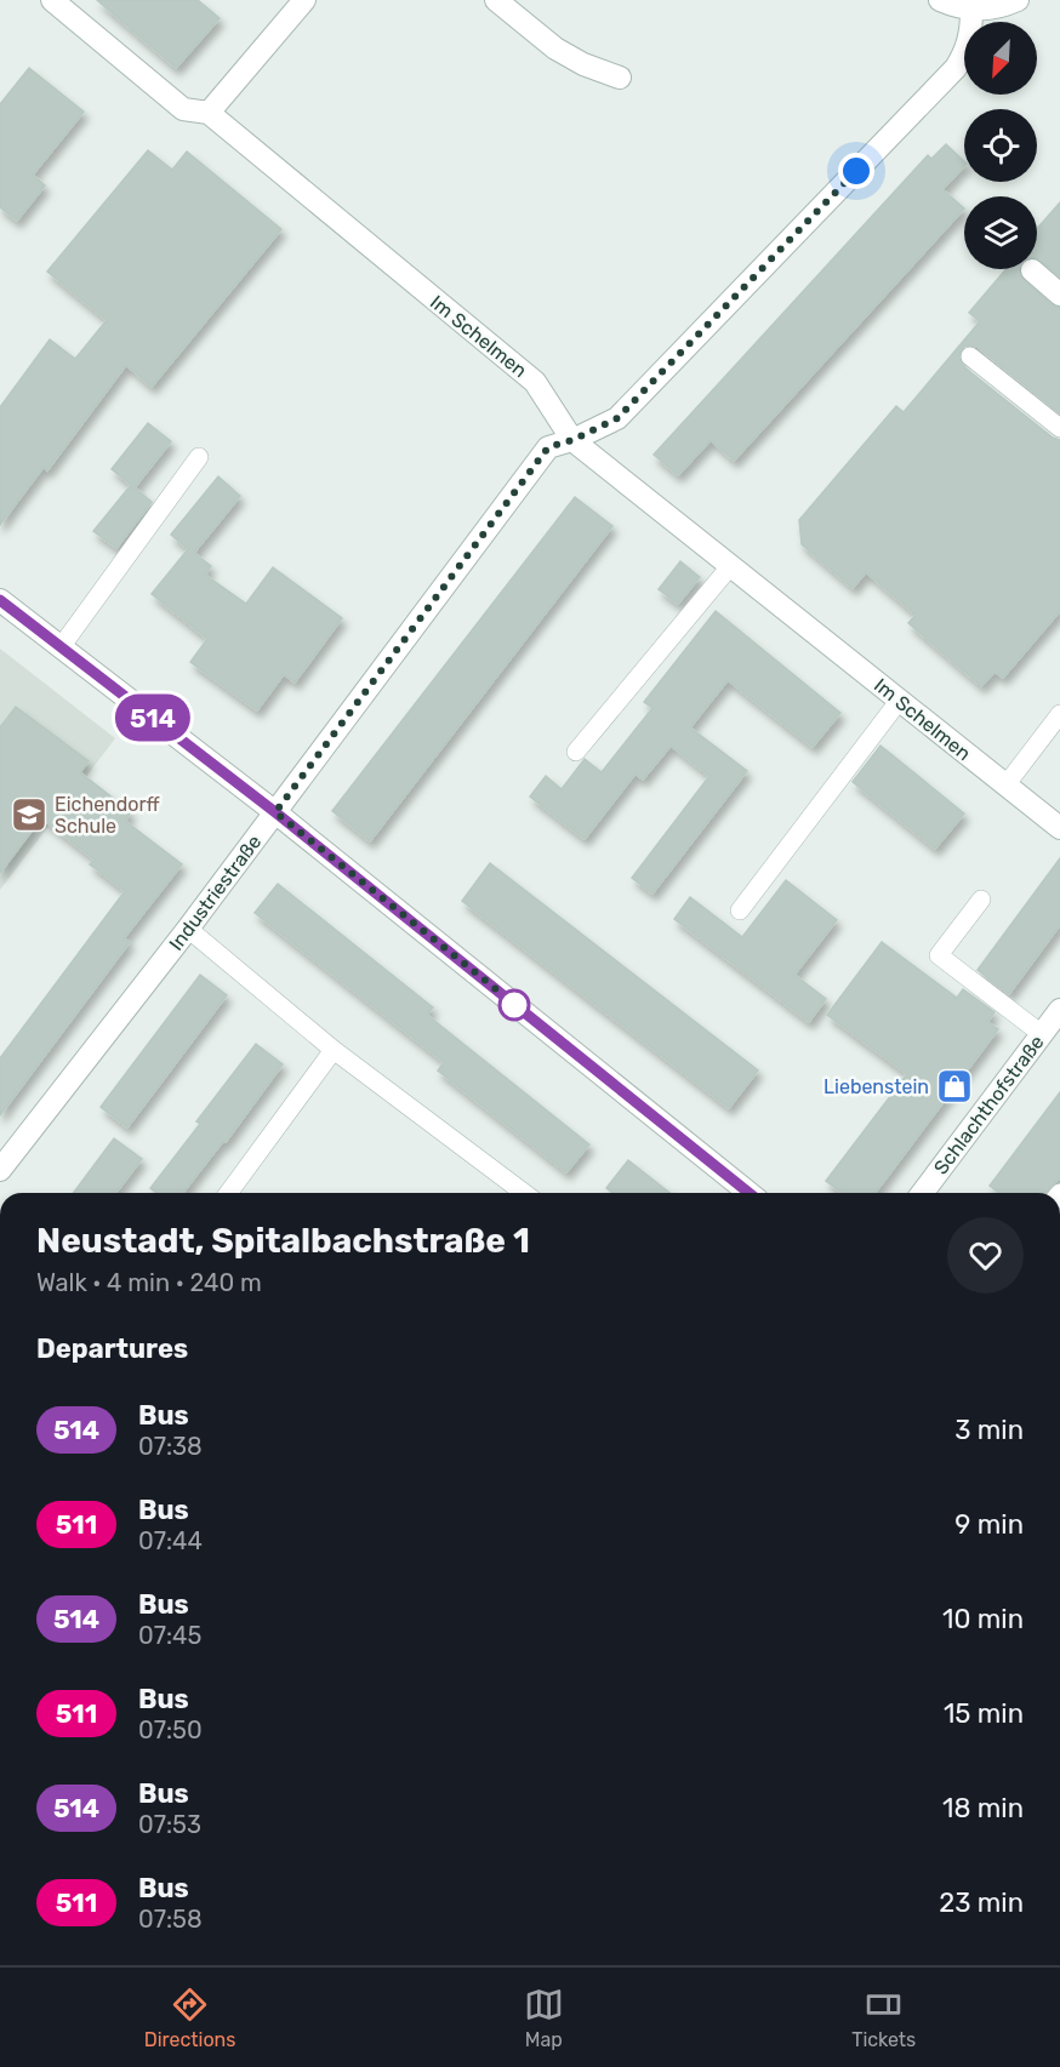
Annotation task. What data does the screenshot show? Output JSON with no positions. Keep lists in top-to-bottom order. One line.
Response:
{"streets":{"street":["Im Schelmen","Industriestraße","Schlachthofstraße"]},"crossings":[["Im Schelmen","Industriestraße"]],"places":{"school or university":["Eichendorff Schule"],"shop":["Liebenstein"]},"lines":["bus line 514"],"north":"bottom left","page":{"on_map":"514","heading":[["Neustadt, Spitalbachstraße 1","Walk · 4 min · 240 m"],"Departures"],"list":[{"mark":"514","name":"Bus","note":"07:38","value":"3 min"},{"mark":"511","name":"Bus","note":"07:44","value":"9 min"},{"mark":"514","name":"Bus","note":"07:45","value":"10 min"},{"mark":"511","name":"Bus","note":"07:50","value":"15 min"},{"mark":"514","name":"Bus","note":"07:53","value":"18 min"},{"mark":"511","name":"Bus","note":"07:58","value":"23 min"}],"tabs":["Directions","Map","Tickets"]}}
